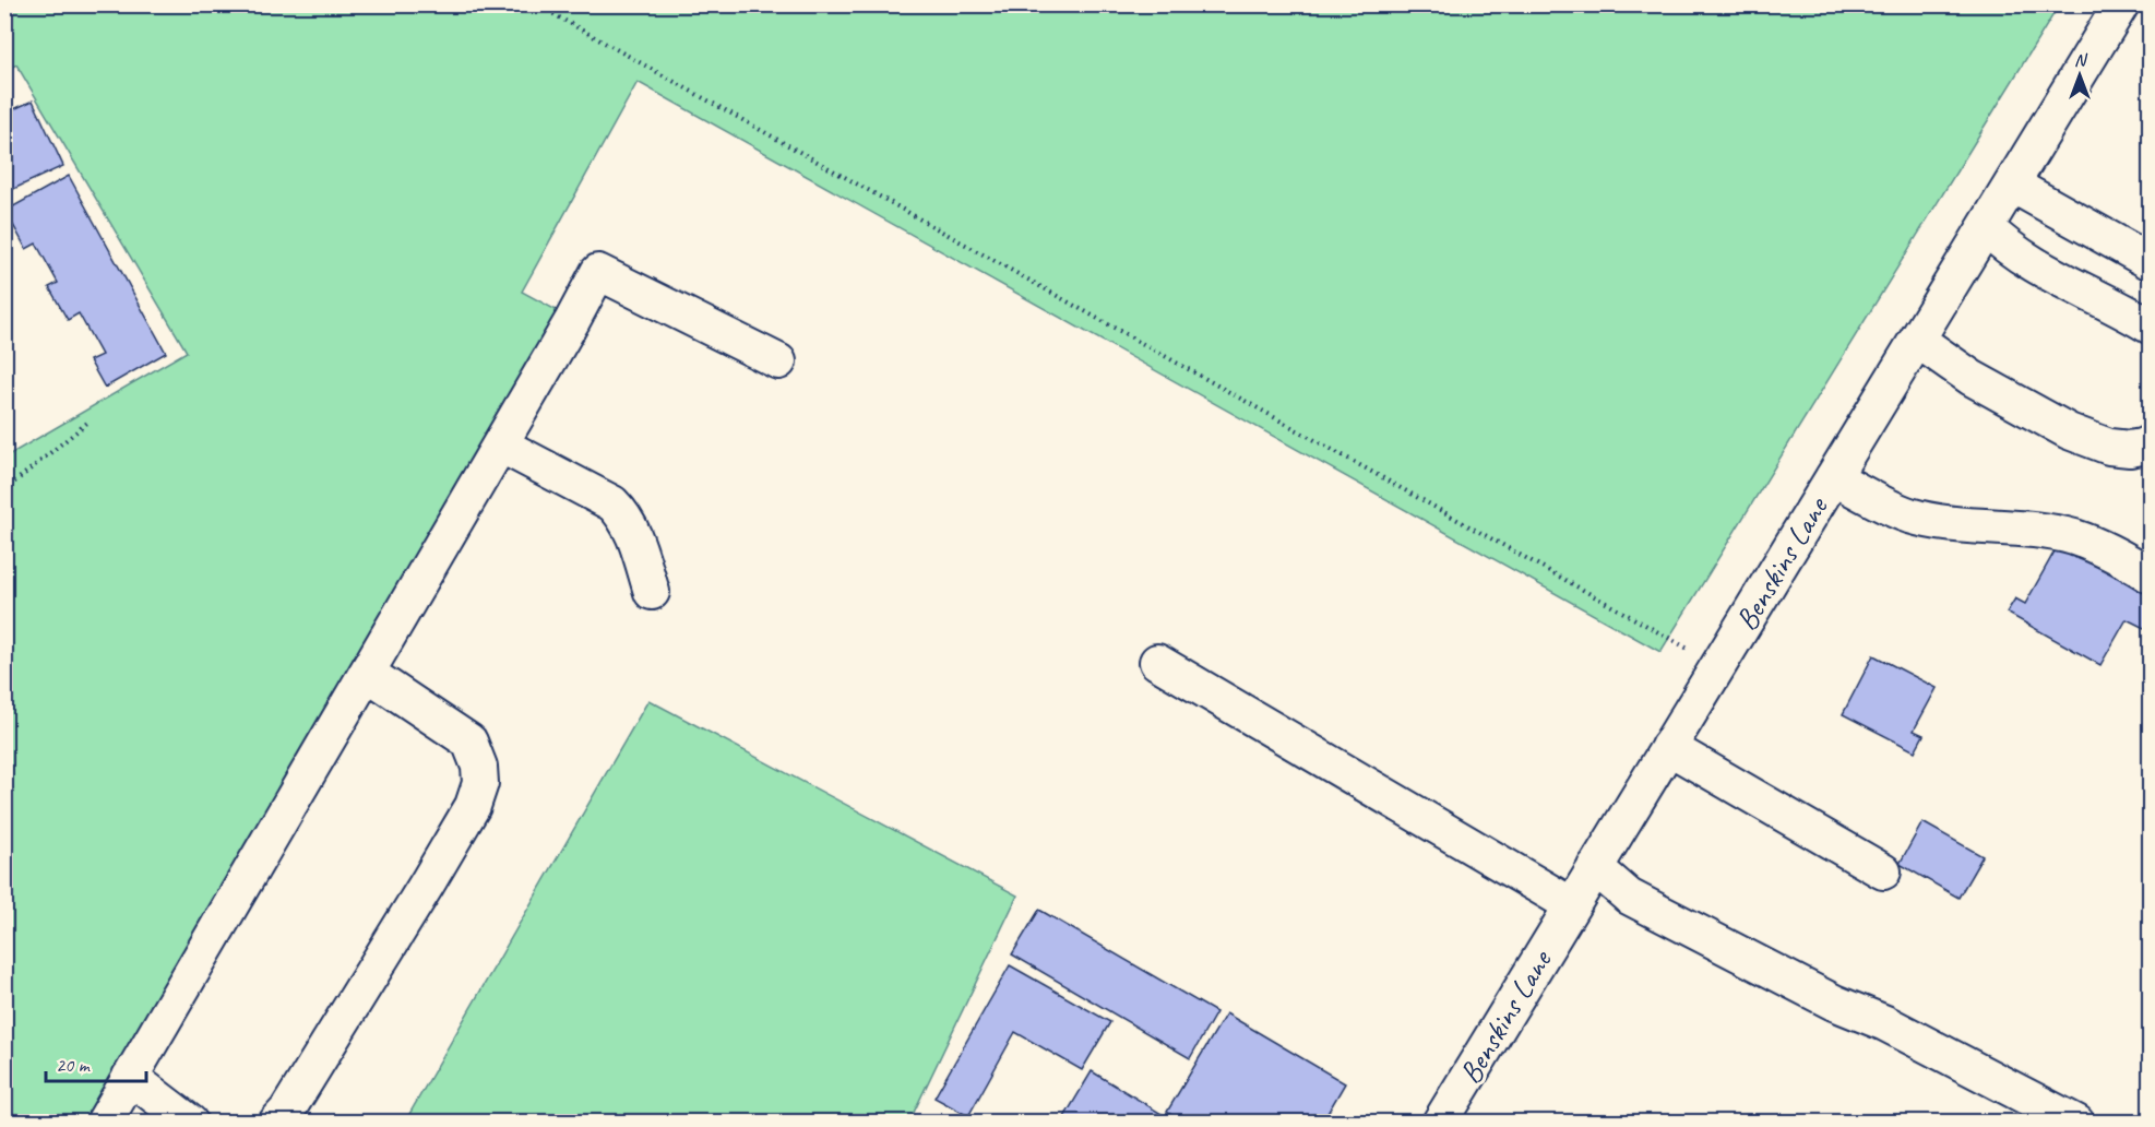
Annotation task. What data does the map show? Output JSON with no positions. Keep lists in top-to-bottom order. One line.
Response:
{"streets":{"street":["Benskins Lane"]},"scale_bar":"20 m","north":"top"}
